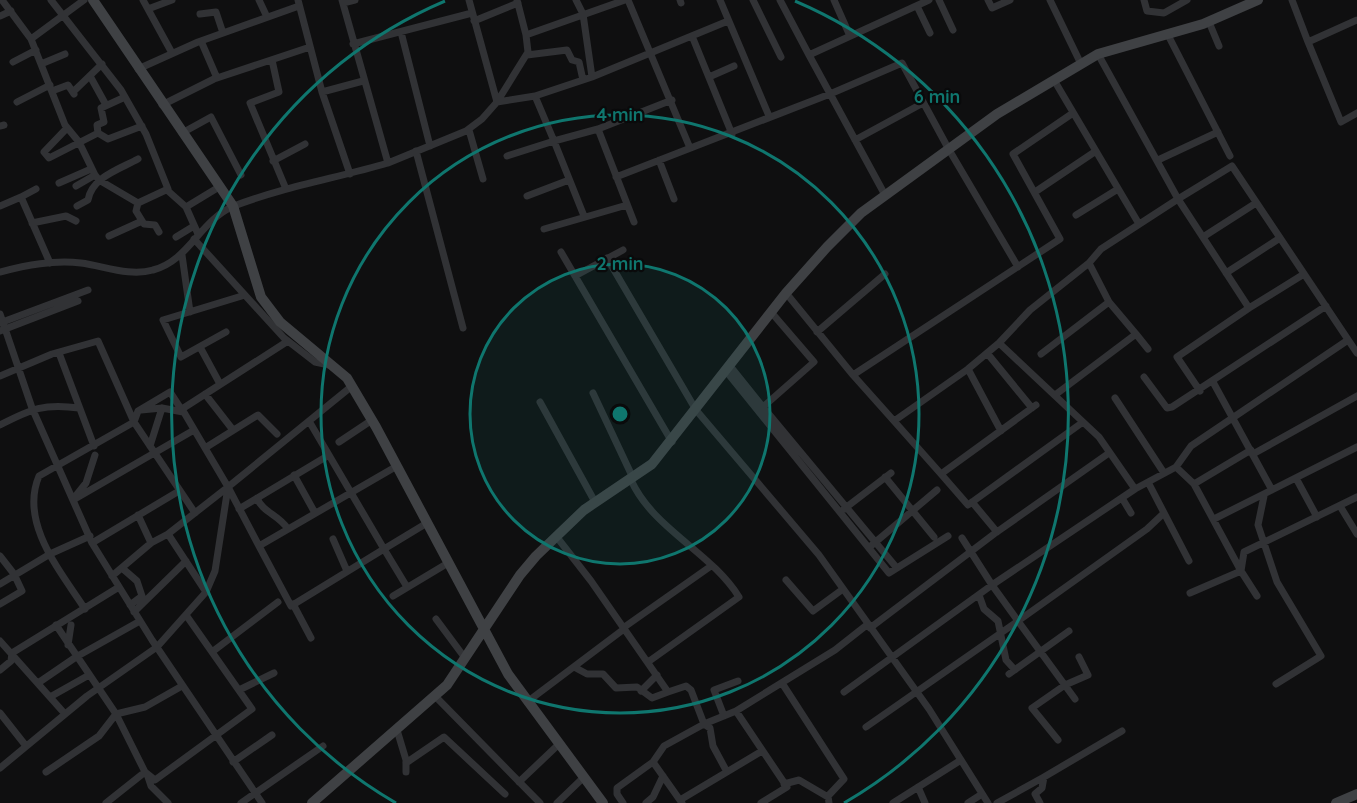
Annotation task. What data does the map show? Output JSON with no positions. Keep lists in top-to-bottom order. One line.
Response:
{"rings":["6 min","4 min","2 min"]}
